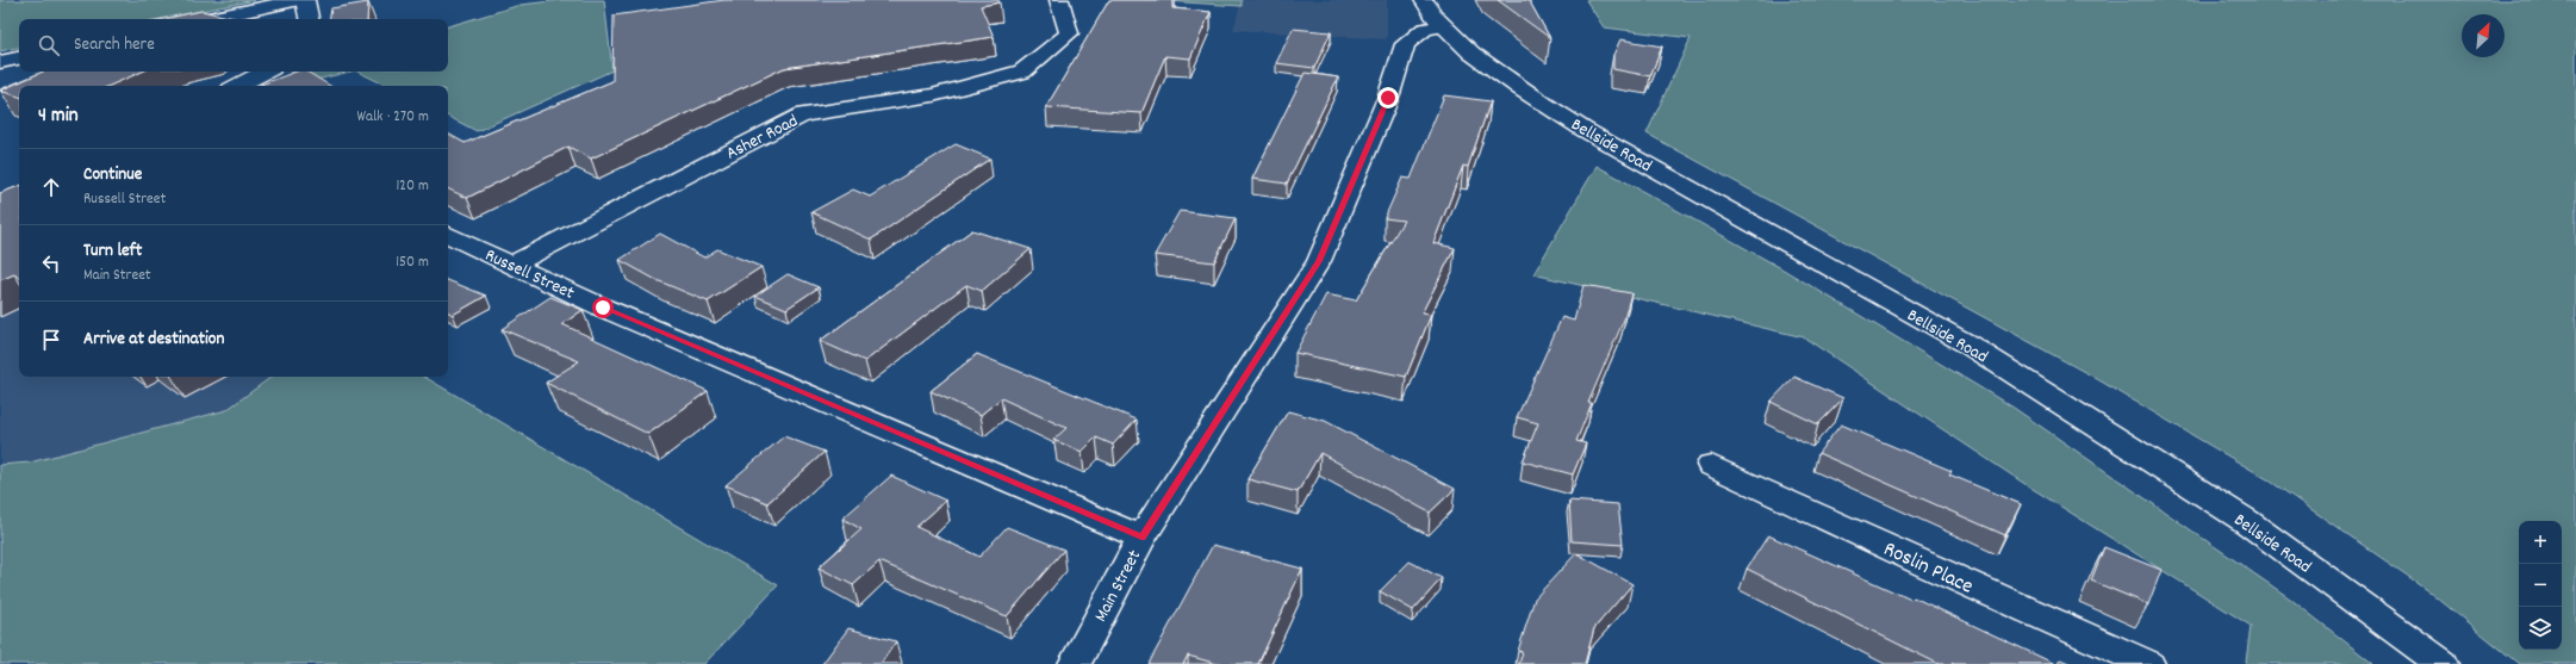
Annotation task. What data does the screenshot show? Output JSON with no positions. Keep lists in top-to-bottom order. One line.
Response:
{"streets":{"street":["Asher Road","Bellside Road","Russell Street","Roslin Place","Main Street"]},"crossings":[["Asher Road","Russell Street"],["Bellside Road","Main Street"],["Russell Street","Main Street"]],"north":"top right","page":{"search":"Search here","heading":["4 min","Walk · 270 m"],"list":[["Continue","Russell Street","120 m"],["Turn left","Main Street","150 m"],"Arrive at destination"],"map_buttons":["+","−"]}}
